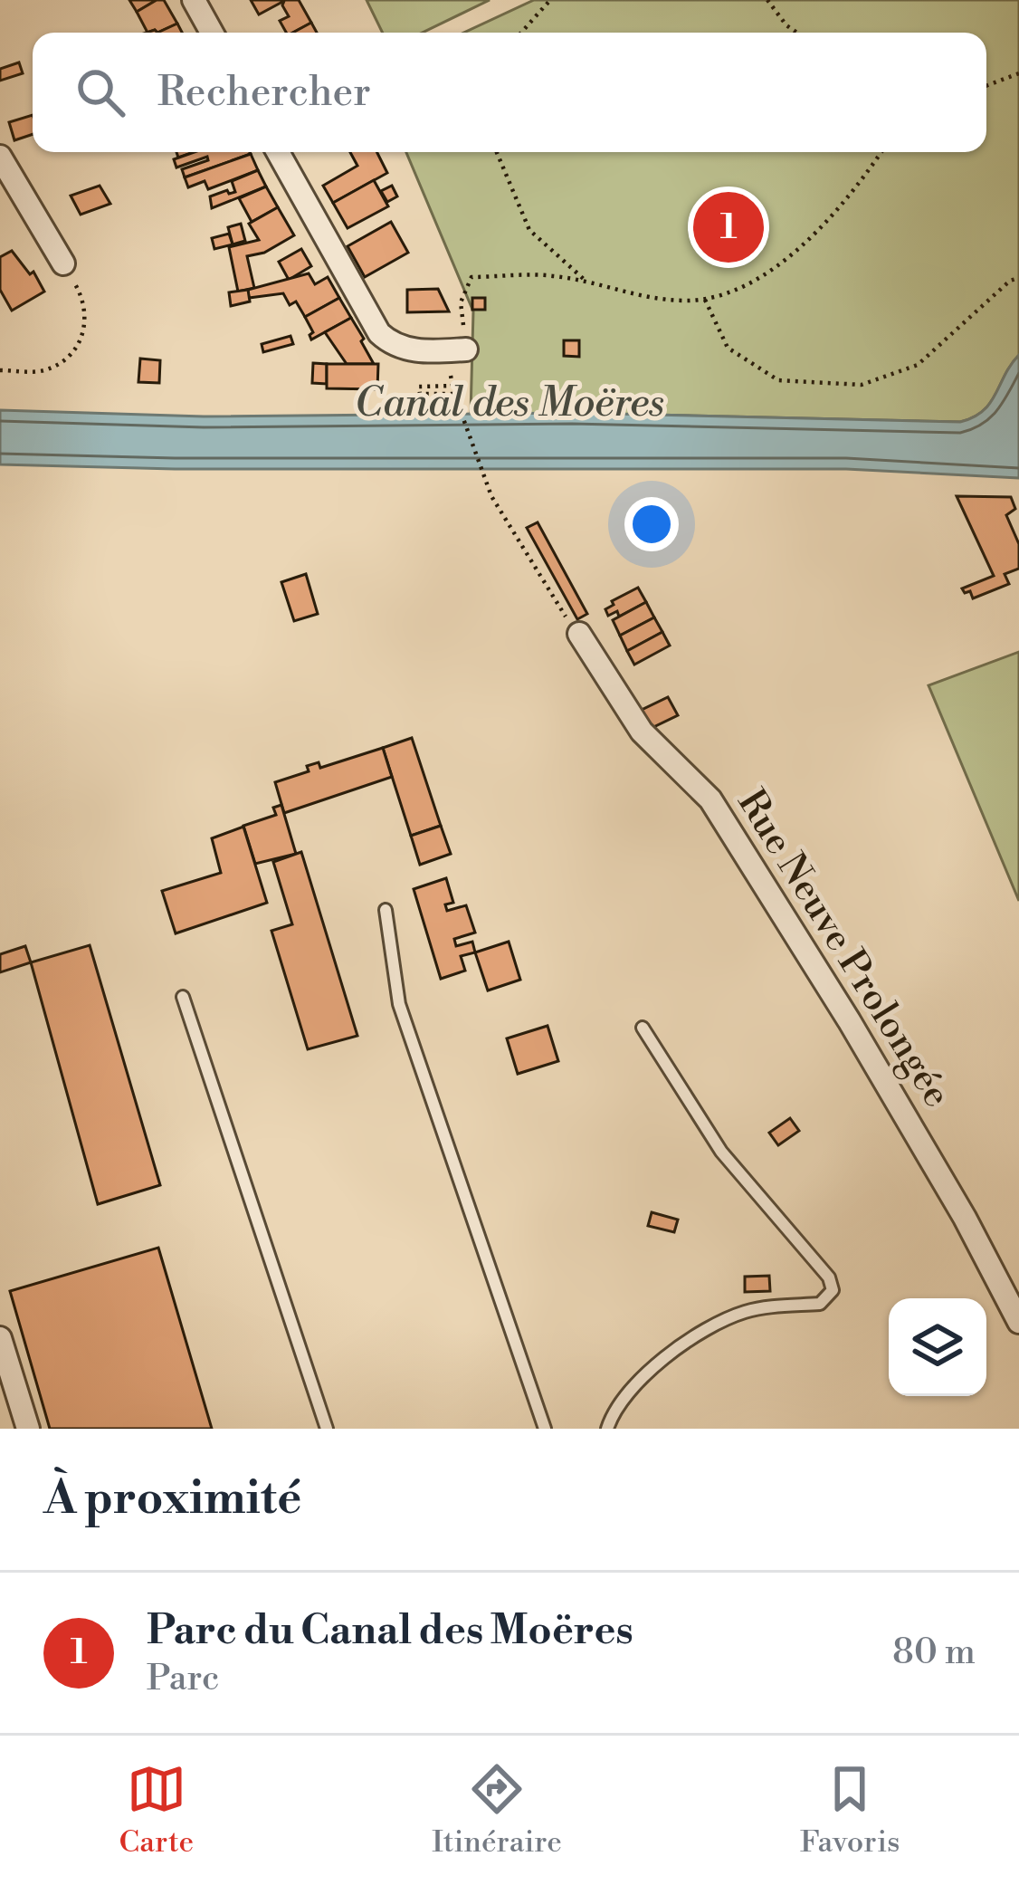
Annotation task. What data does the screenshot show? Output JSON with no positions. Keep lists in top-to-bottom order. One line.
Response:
{"streets":{"street":["Rue Neuve Prolongée"]},"water":["Canal des Moëres"],"page":{"search":"Rechercher","pins":"1","heading":"À proximité","list":[{"mark":"1","name":"Parc du Canal des Moëres","note":"Parc","value":"80 m"}],"nav":["Carte","Itinéraire","Favoris"]}}
